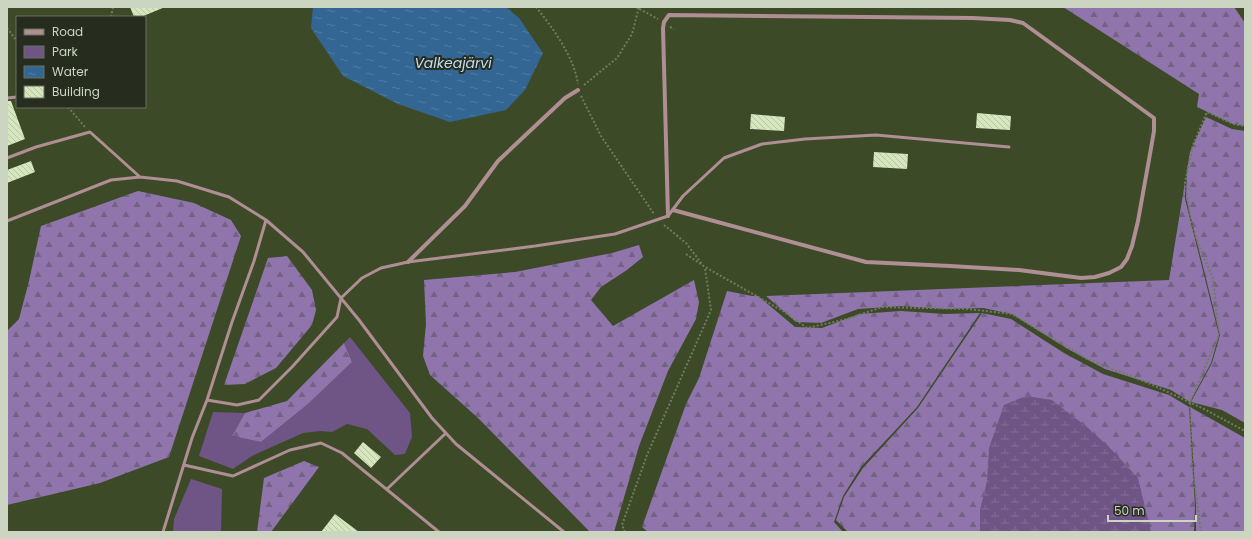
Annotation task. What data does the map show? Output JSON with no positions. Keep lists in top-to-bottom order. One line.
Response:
{"water":["Valkeajärvi"],"legend":["Road","Park","Water","Building"],"scale_bar":"50 m"}
